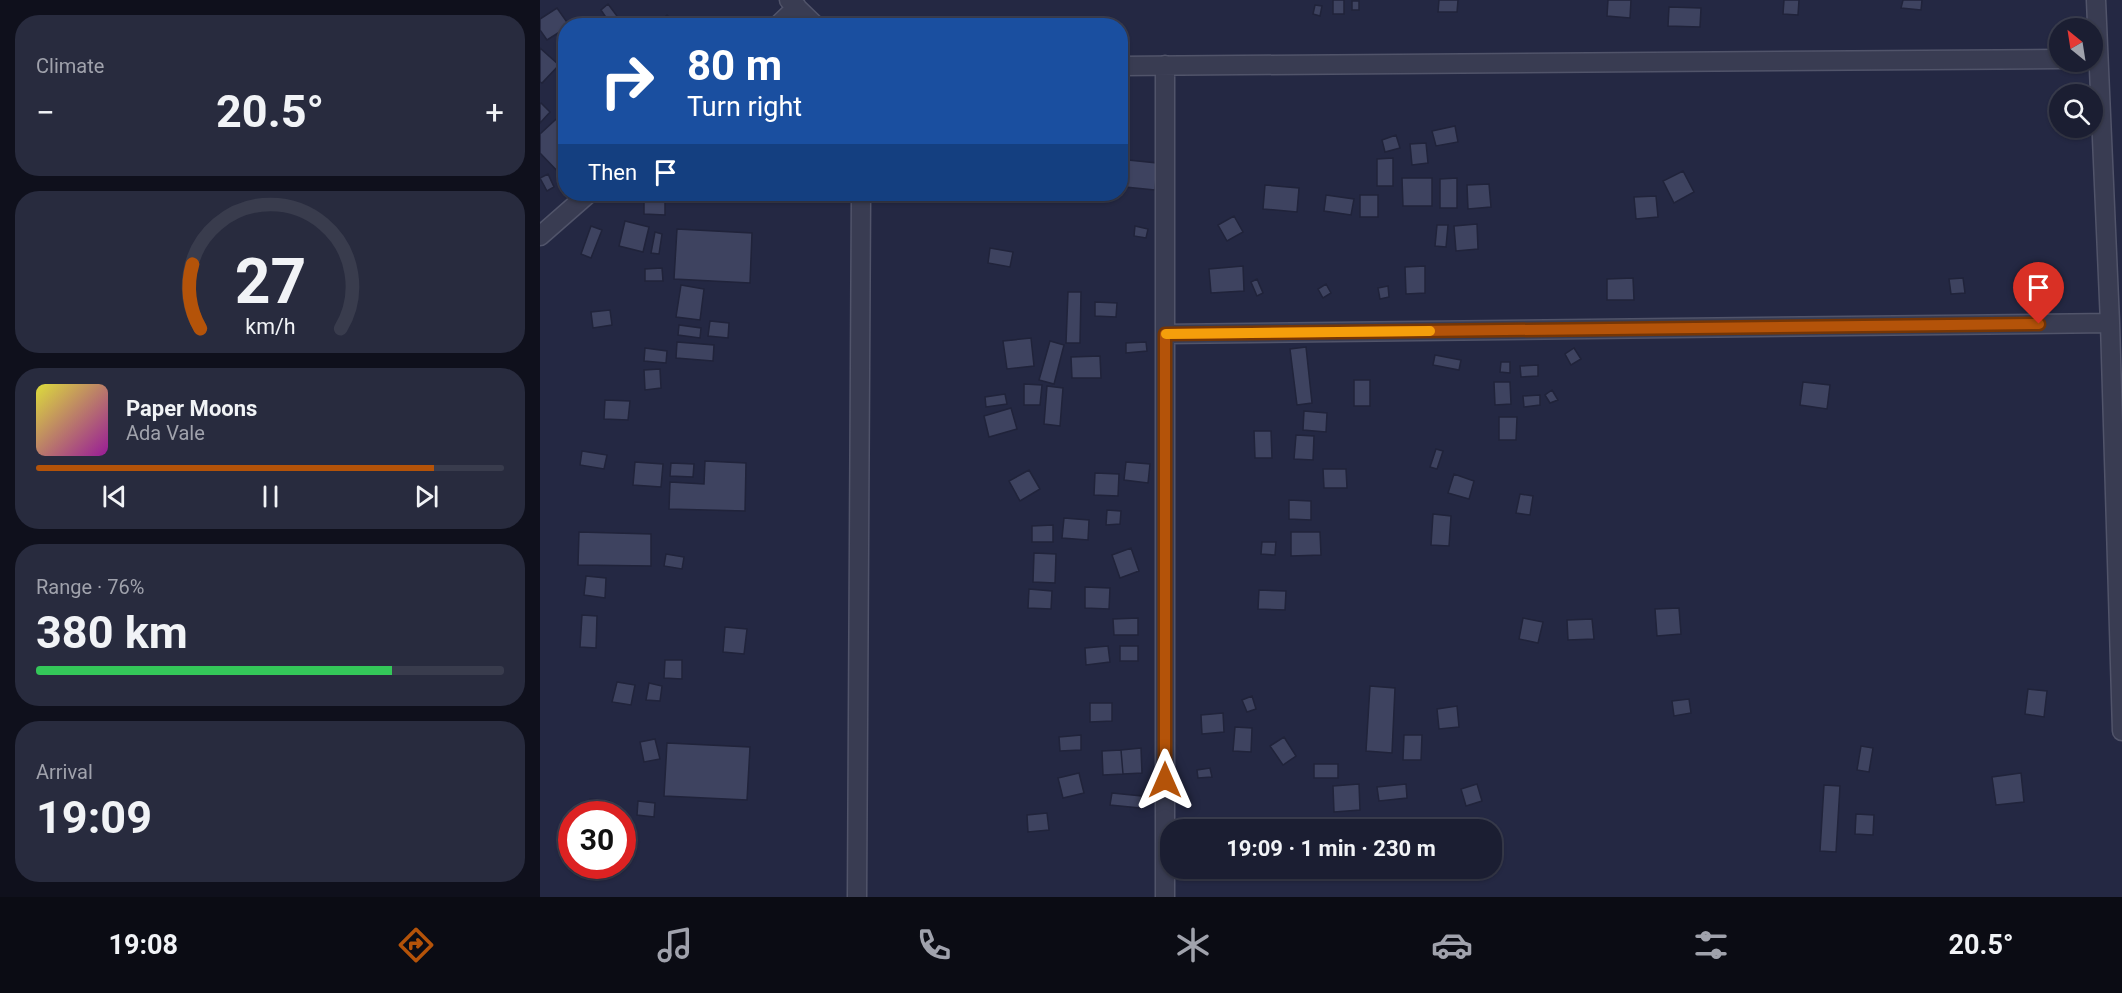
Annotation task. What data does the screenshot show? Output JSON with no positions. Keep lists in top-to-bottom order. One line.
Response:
{"north":"top left","page":{"tile":["Climate",["Range · 76%","380 km"],["Arrival","19:09"]],"turn":["80 m","Turn right"],"heat":["−","20.5°","+"],"then":"Then","song":["Paper Moons","Ada Vale"],"limit":"30","trip":"19:09 · 1 min · 230 m","tabs":["19:08","20.5°"],"gauge":["27","km/h"]}}
